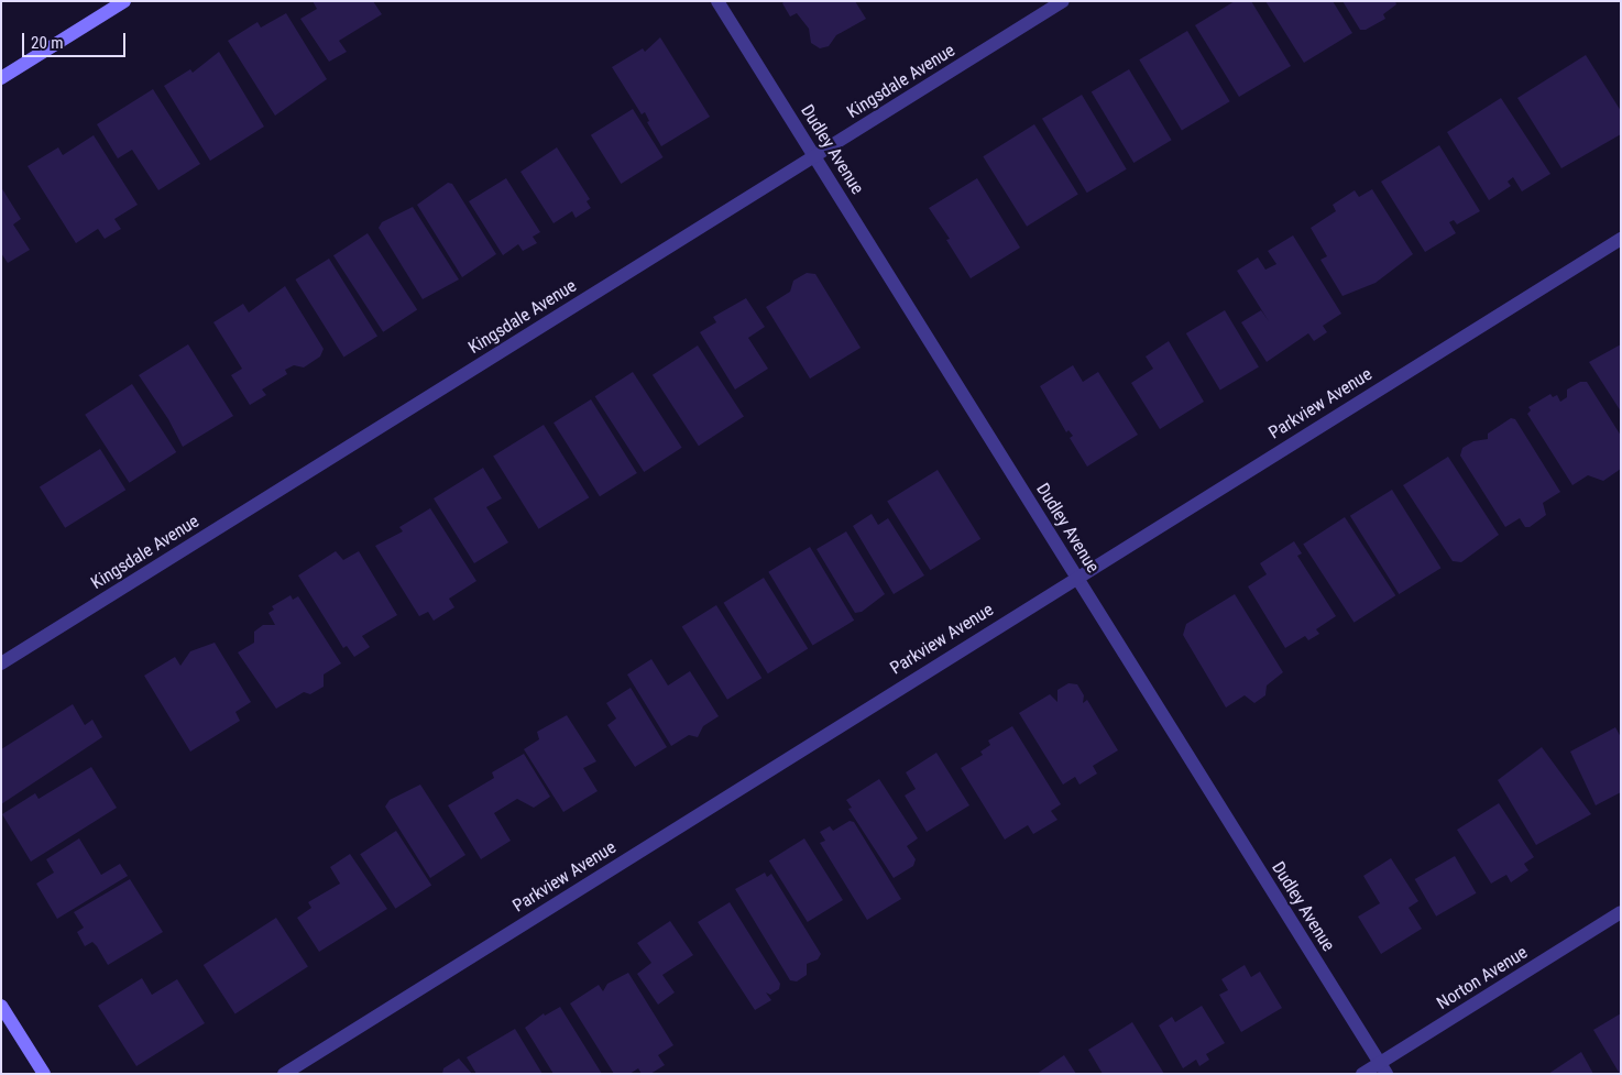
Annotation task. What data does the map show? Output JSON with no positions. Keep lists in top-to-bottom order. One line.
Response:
{"streets":{"street":["Kingsdale Avenue","Dudley Avenue","Parkview Avenue","Norton Avenue"]},"crossings":[["Kingsdale Avenue","Dudley Avenue"],["Dudley Avenue","Parkview Avenue"],["Dudley Avenue","Norton Avenue"]],"scale_bar":"20 m"}
